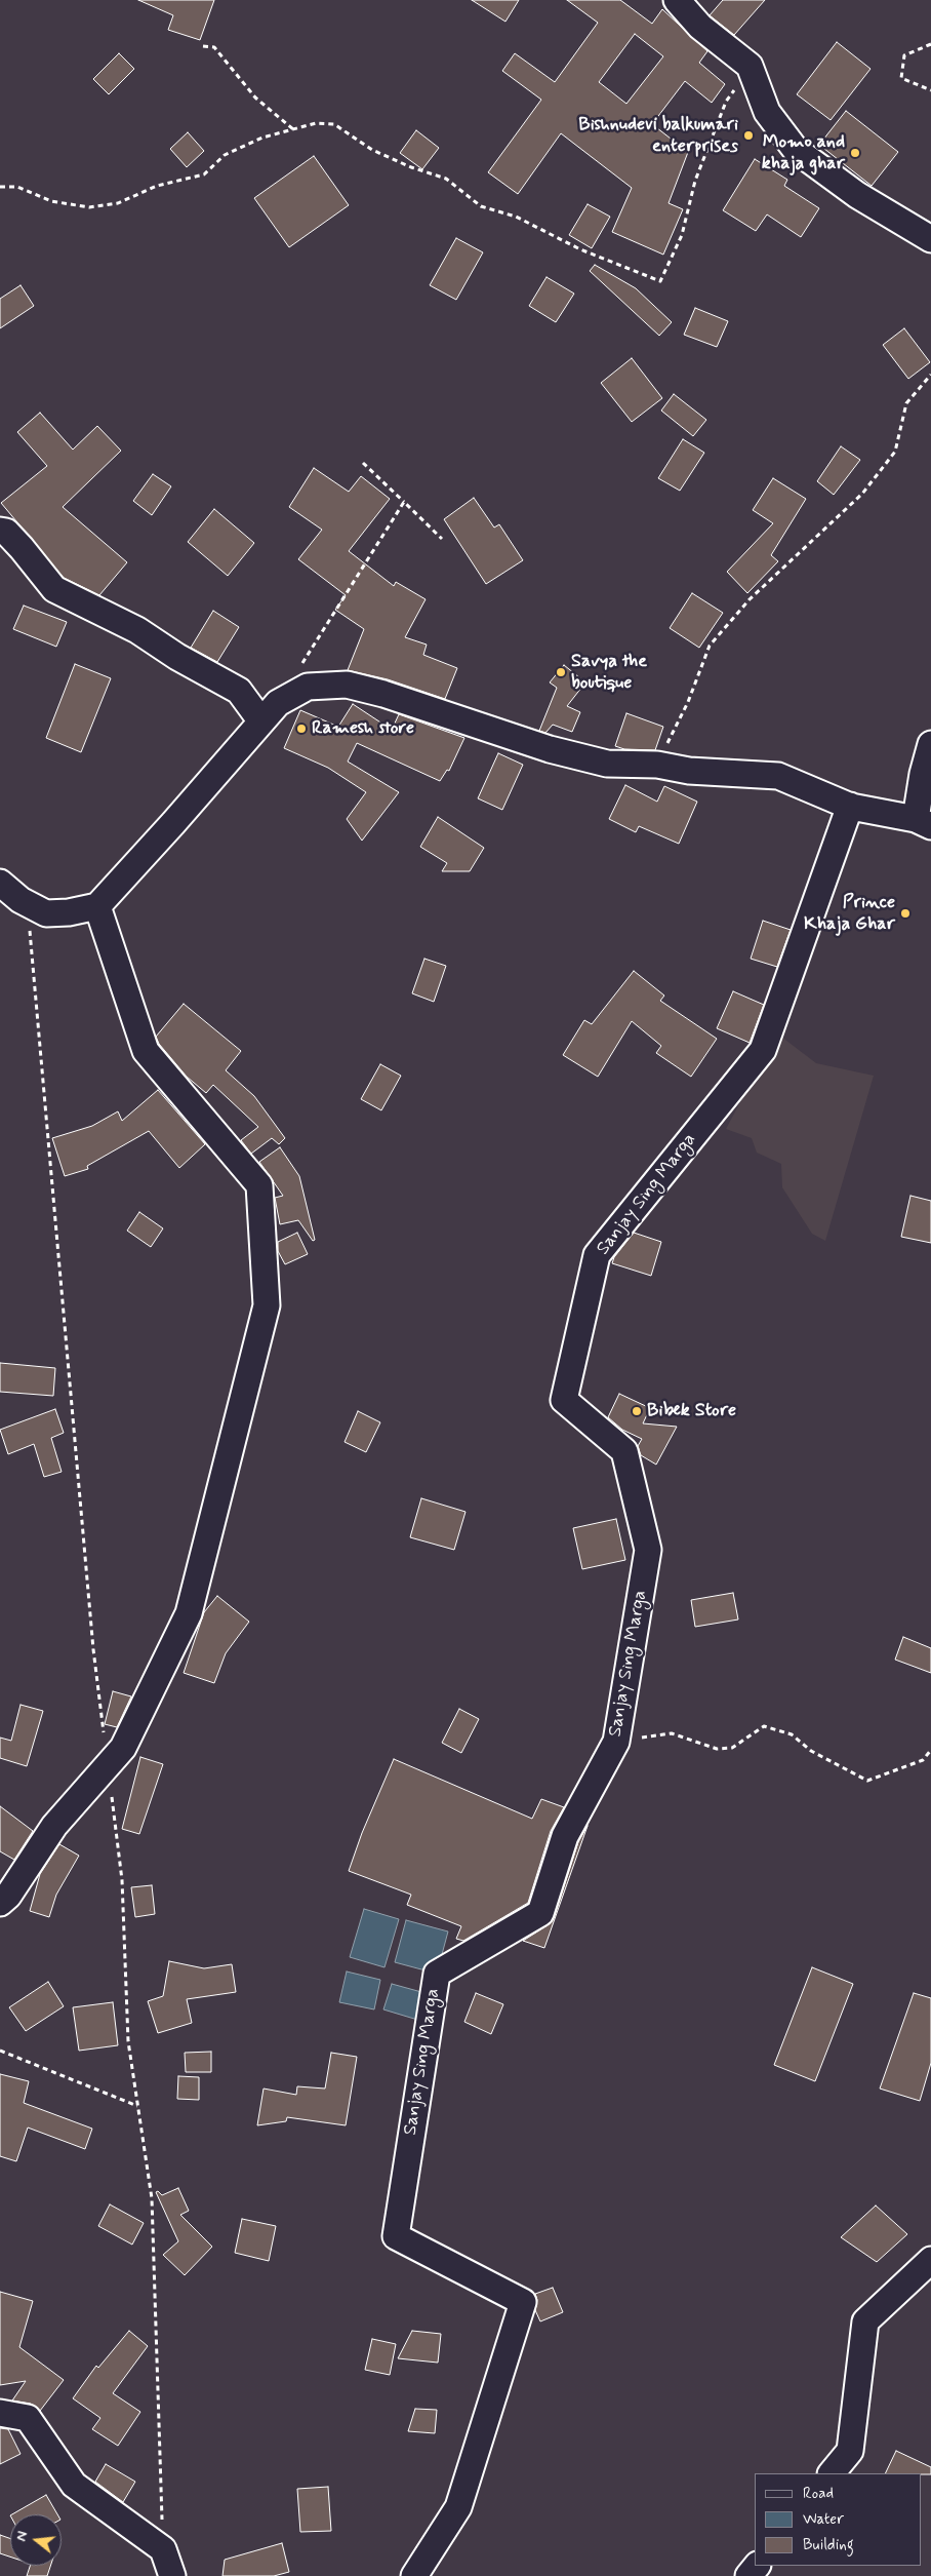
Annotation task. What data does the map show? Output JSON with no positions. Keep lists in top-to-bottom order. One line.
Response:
{"streets":{"street":["Sanjay Sing Marga"]},"places":["Bishnudevi balkumari enterprises","Momo and khaja ghar","Savya the boutique","Ramesh store","Prince Khaja Ghar","Bibek Store"],"legend":["Road","Water","Building"],"north":"left"}
